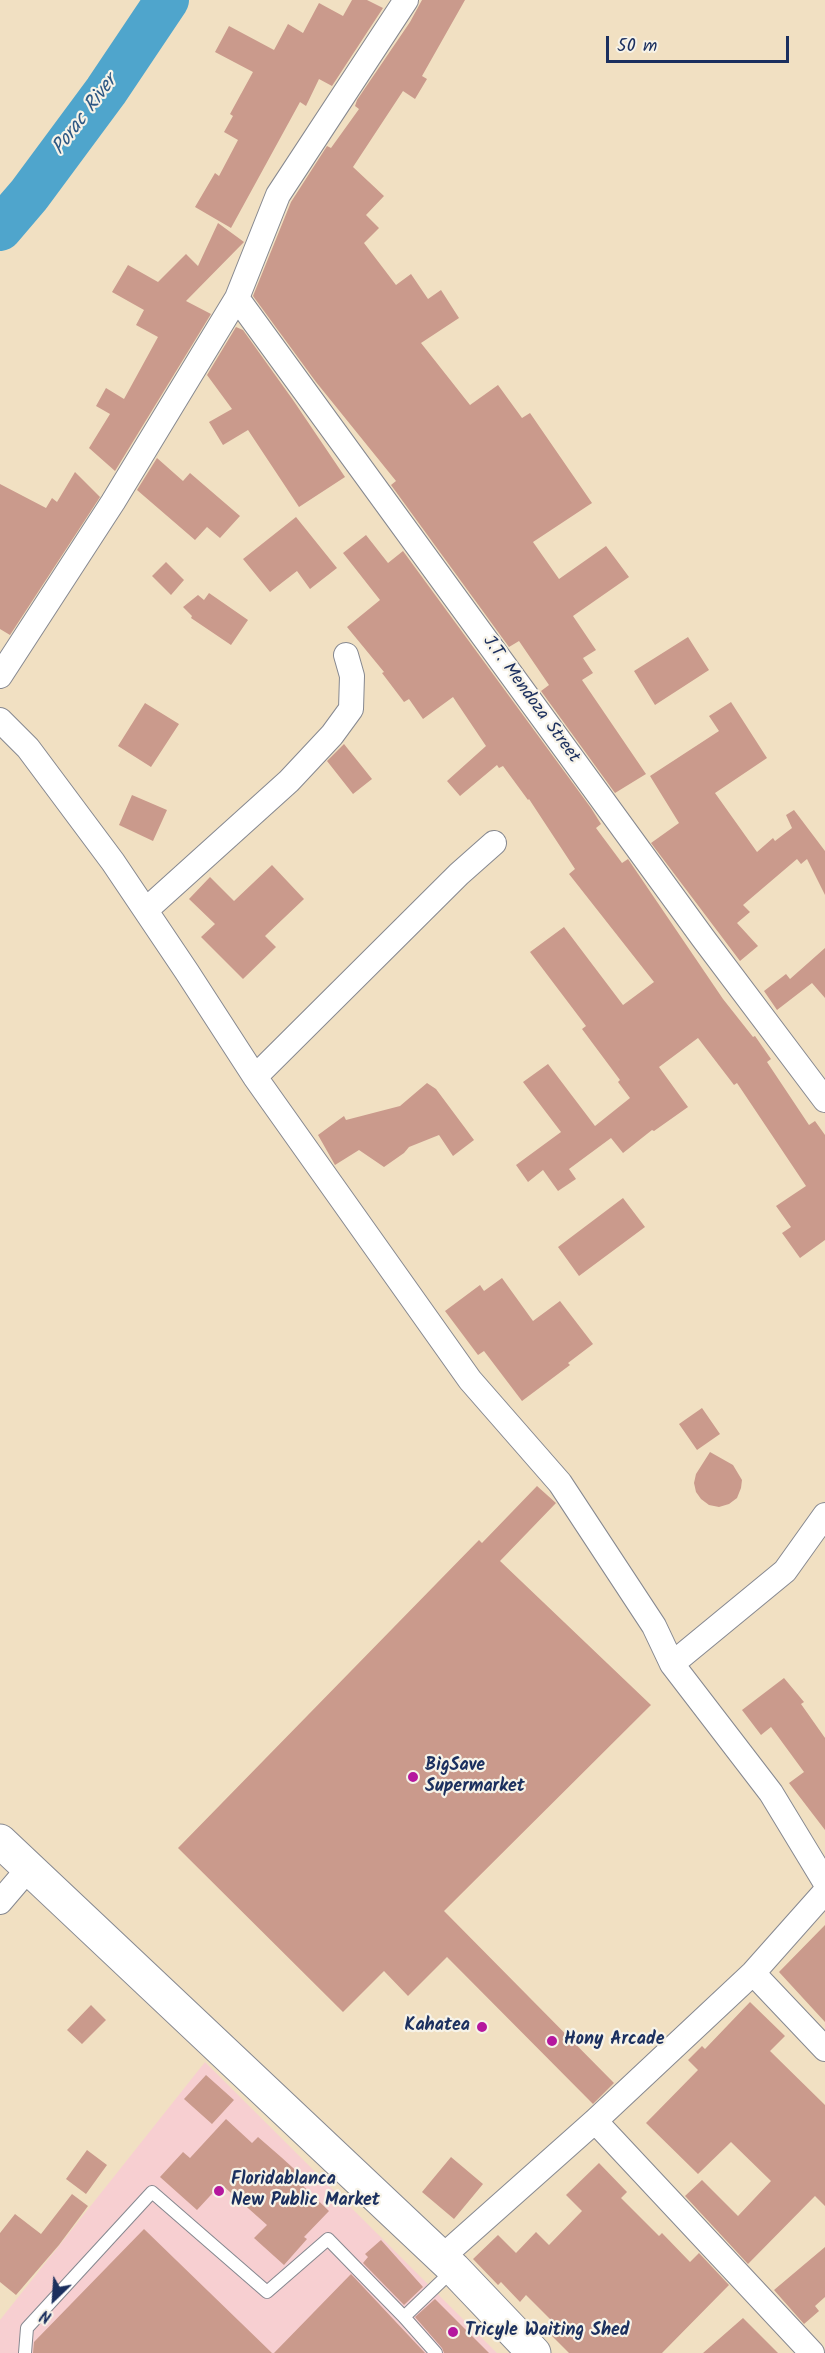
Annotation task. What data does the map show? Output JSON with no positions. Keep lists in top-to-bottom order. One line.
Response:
{"streets":{"street":["J.T. Mendoza Street"]},"water":["Porac River"],"places":["BigSave Supermarket","Kahatea","Hony Arcade","Floridablanca New Public Market","Tricyle Waiting Shed"],"scale_bar":"50 m","north":"bottom left"}
